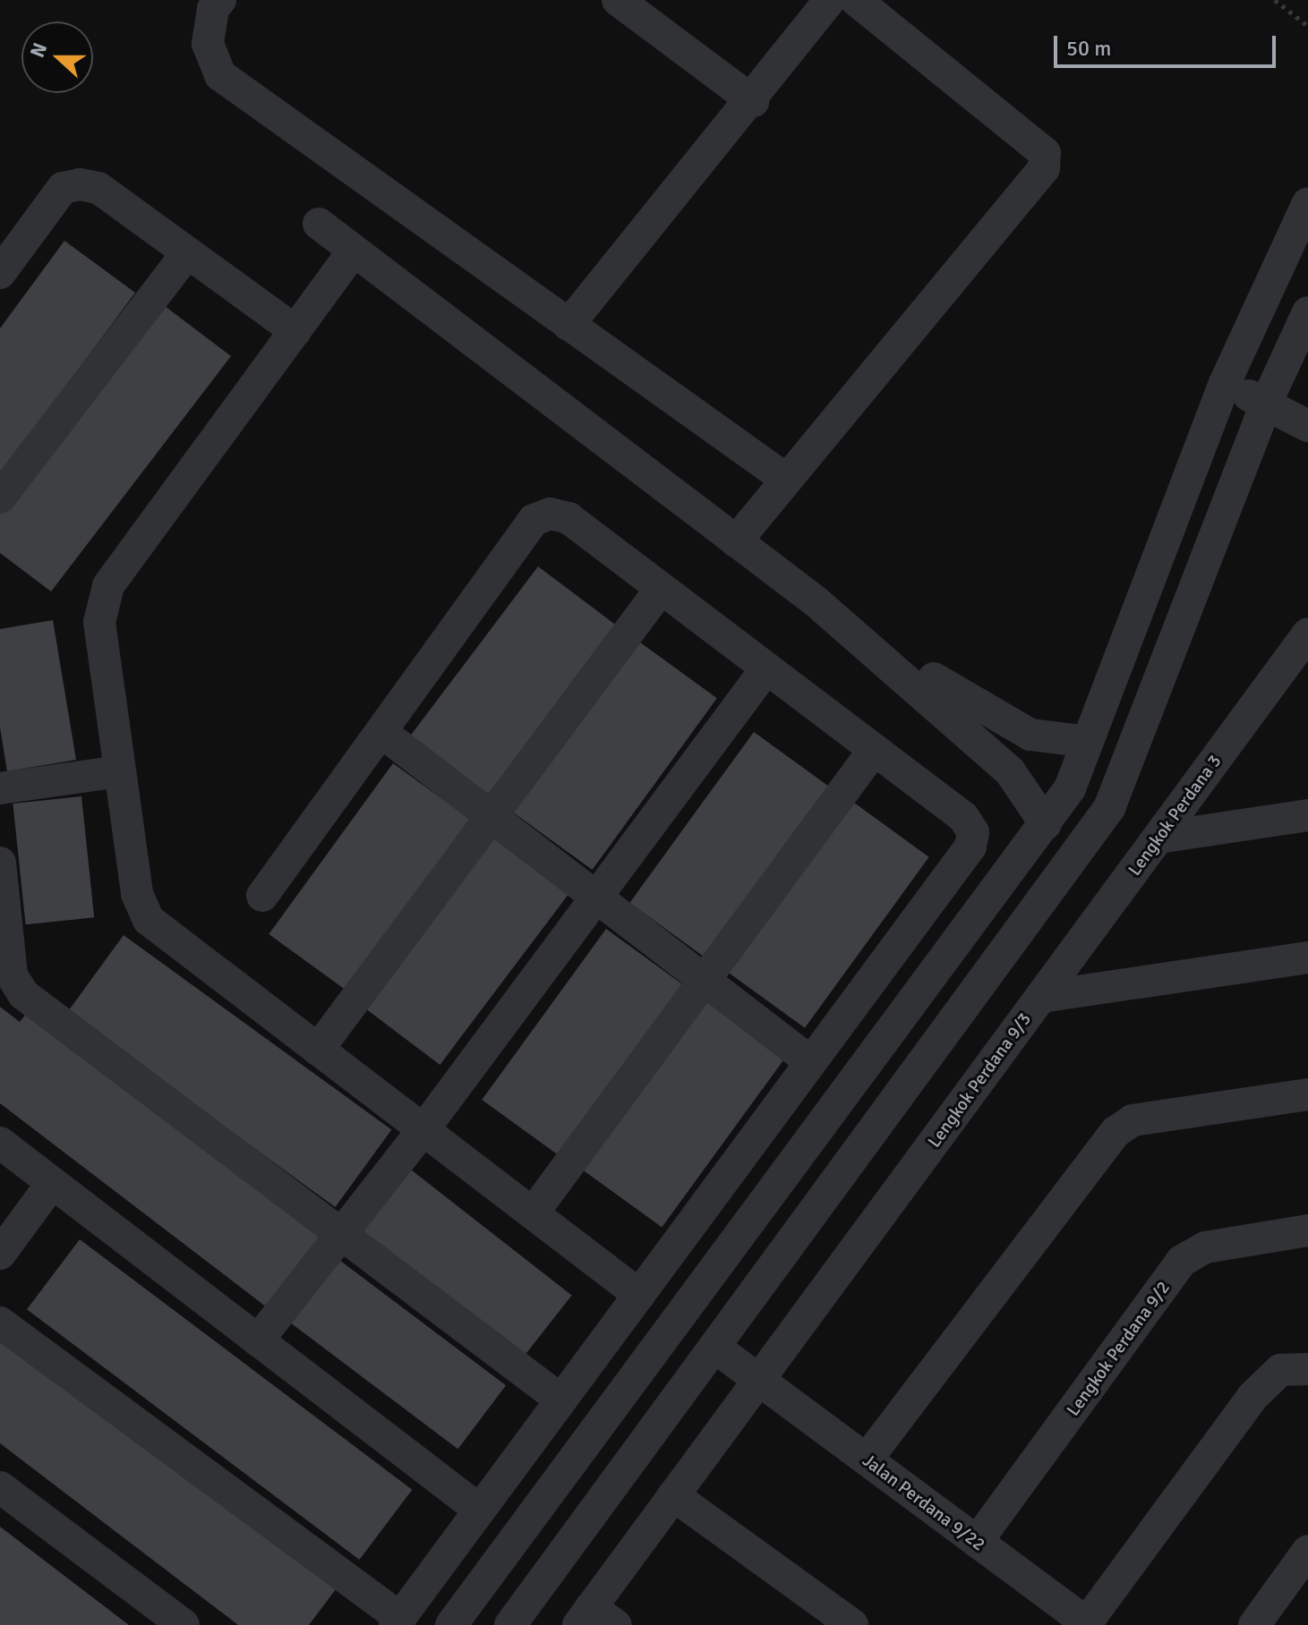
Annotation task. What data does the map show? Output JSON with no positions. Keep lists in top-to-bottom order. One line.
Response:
{"streets":{"street":["Lengkok Perdana 3","Lengkok Perdana 9/3","Lengkok Perdana 9/2","Jalan Perdana 9/22"]},"crossings":[["Lengkok Perdana 3","Lengkok Perdana 9/3"],["Lengkok Perdana 9/3","Jalan Perdana 9/22"],["Lengkok Perdana 9/2","Jalan Perdana 9/22"]],"scale_bar":"50 m","north":"left"}
